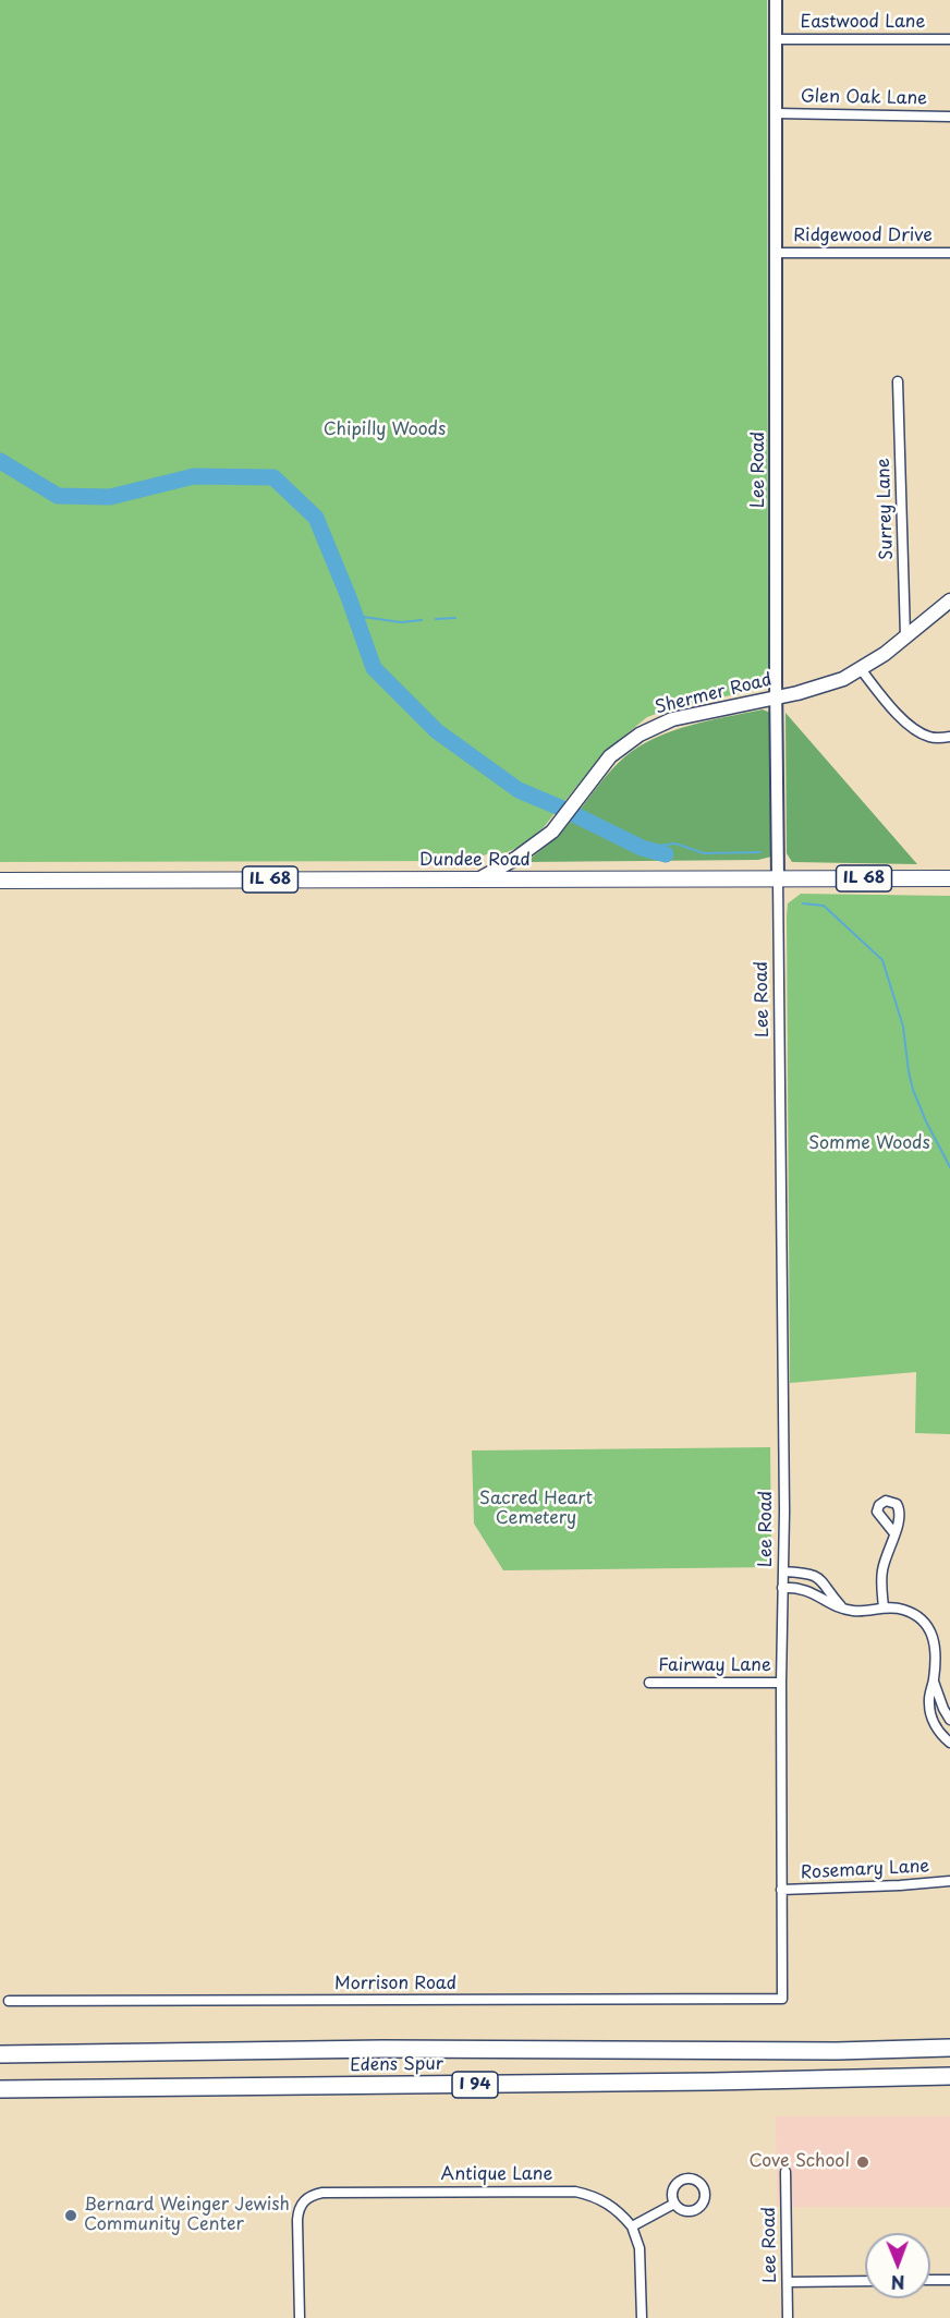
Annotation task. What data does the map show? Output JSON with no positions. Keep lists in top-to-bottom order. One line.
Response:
{"streets":{"highway":["Edens Spur","I 94"],"main road":["Shermer Road","Dundee Road","IL 68"],"street":["Eastwood Lane","Glen Oak Lane","Ridgewood Drive","Lee Road","Surrey Lane","Fairway Lane","Rosemary Lane","Morrison Road","Antique Lane"]},"crossings":[["Eastwood Lane","Lee Road"],["Glen Oak Lane","Lee Road"],["Ridgewood Drive","Lee Road"],["Lee Road","Shermer Road"],["Lee Road","Dundee Road"],["Lee Road","Fairway Lane"],["Lee Road","Rosemary Lane"],["Lee Road","Morrison Road"],["Surrey Lane","Shermer Road"],["Shermer Road","Dundee Road"]],"parks":["Chipilly Woods","Somme Woods","Sacred Heart Cemetery"],"places":["Cove School","Bernard Weinger Jewish Community Center"],"north":"bottom"}
